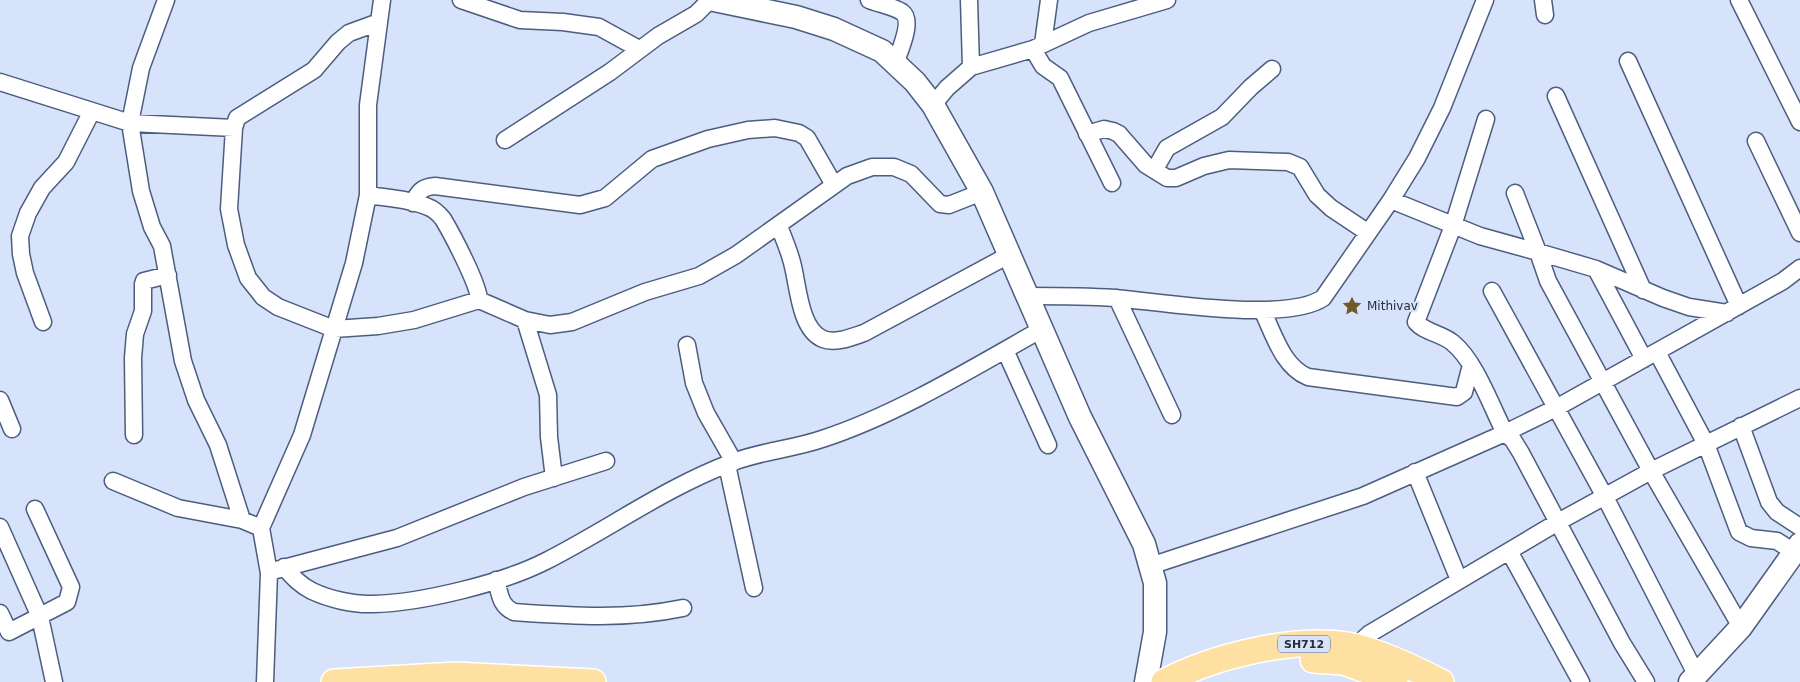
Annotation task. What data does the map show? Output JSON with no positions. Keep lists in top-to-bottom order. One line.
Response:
{"streets":{"main road":["SH712"]},"places":{"place":["Mithivav"]}}
